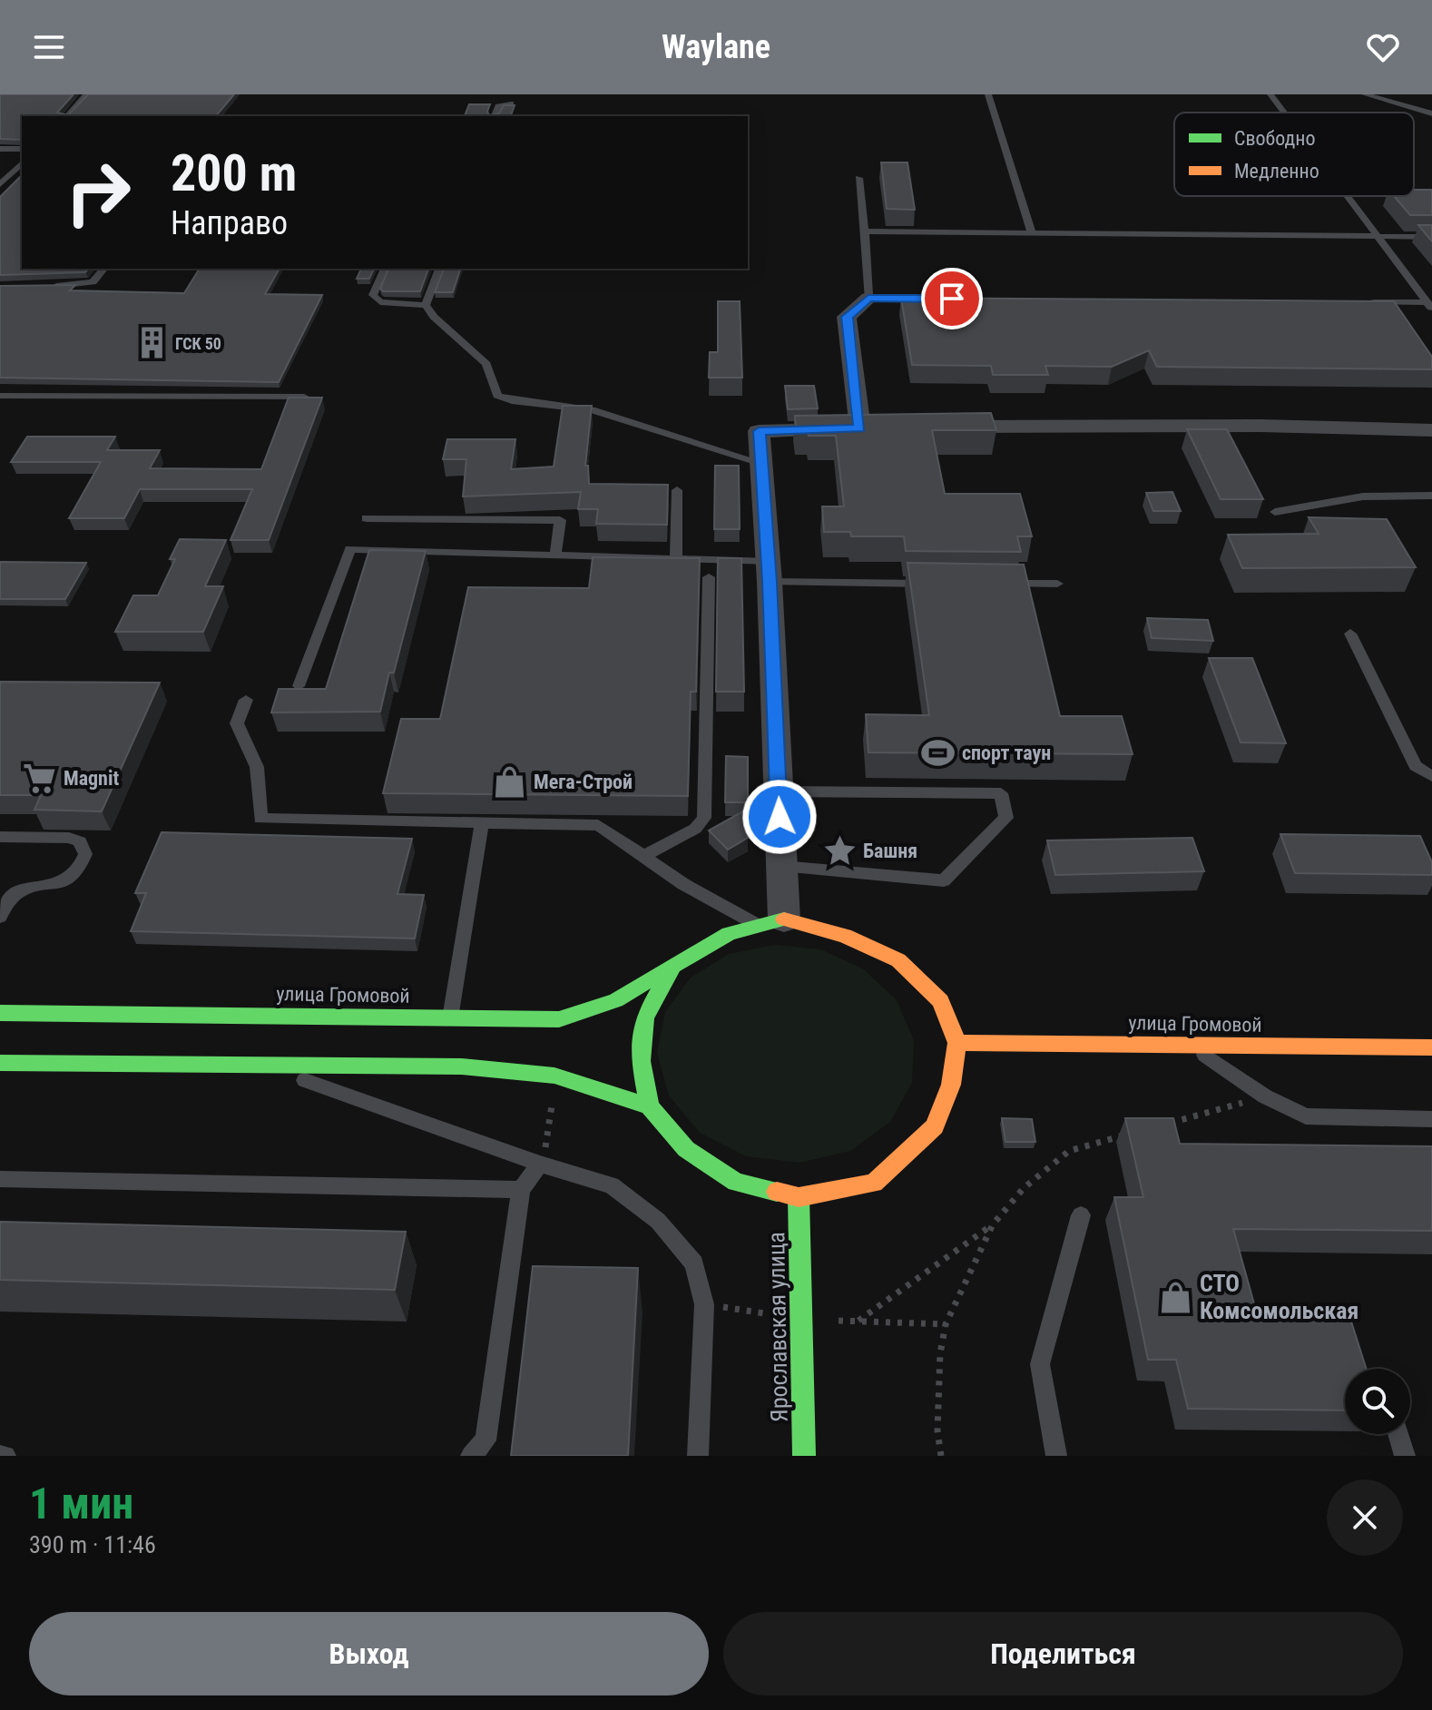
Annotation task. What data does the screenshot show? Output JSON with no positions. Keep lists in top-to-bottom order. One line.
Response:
{"streets":{"main road":["улица Громовой","Ярославская улица"]},"places":{"building":["ГСК 50"],"sports":["спорт таун"],"supermarket":["Magnit"],"shop":["Мега-Строй","СТО Комсомольская"],"place":["Башня"]},"legend":["Свободно","Медленно"],"page":{"header":"Waylane","turn":["200 m","Направо"],"heading":["1 мин","390 m · 11:46"],"buttons":["Выход","Поделиться"]}}
